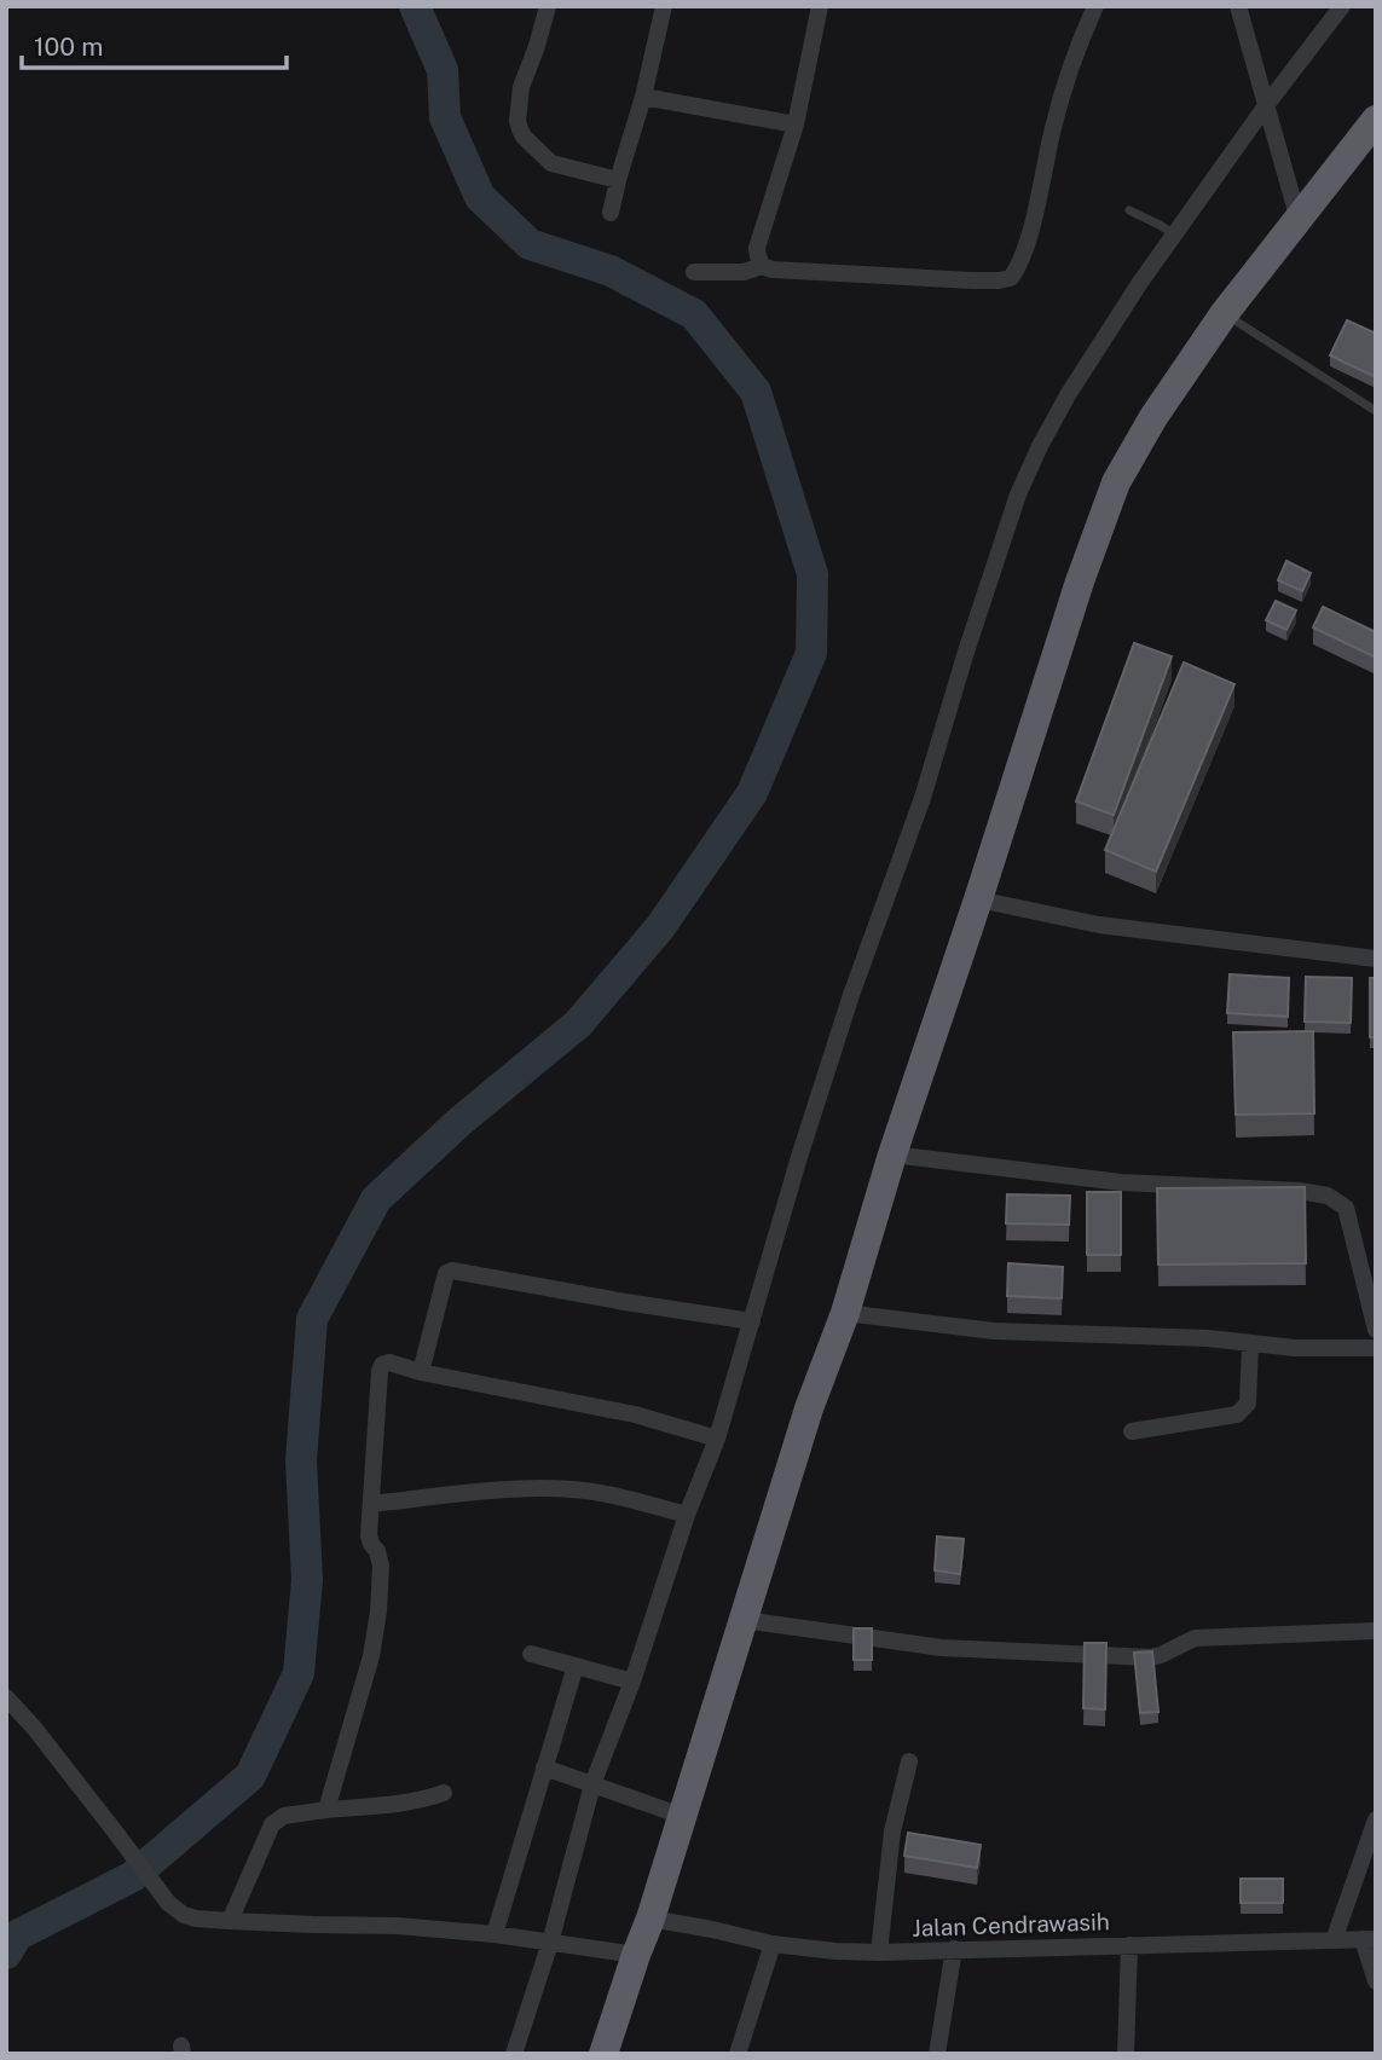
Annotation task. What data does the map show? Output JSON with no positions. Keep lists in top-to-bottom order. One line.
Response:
{"streets":{"street":["Jalan Cendrawasih"]},"scale_bar":"100 m"}
